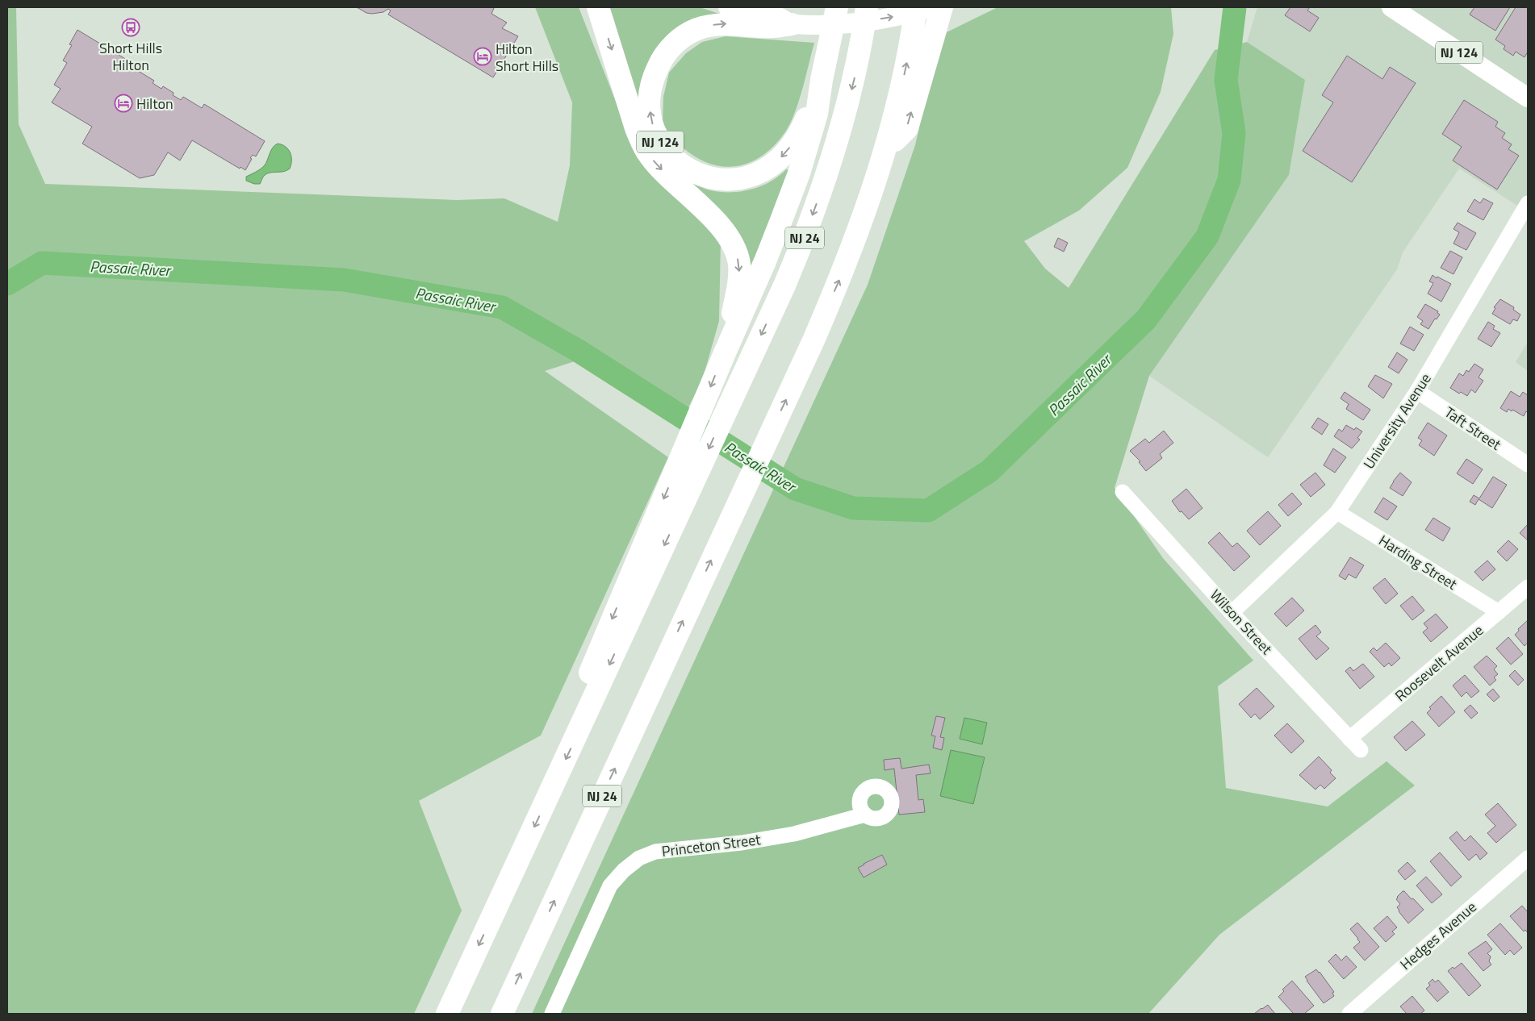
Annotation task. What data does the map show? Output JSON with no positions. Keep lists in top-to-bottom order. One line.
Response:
{"streets":{"highway":["NJ 124","NJ 24"],"street":["University Avenue","Taft Street","Harding Street","Wilson Street","Roosevelt Avenue","Princeton Street","Hedges Avenue"]},"crossings":[["University Avenue","Taft Street"],["University Avenue","Harding Street"],["University Avenue","Wilson Street"],["Harding Street","Roosevelt Avenue"],["Wilson Street","Roosevelt Avenue"]],"water":["Passaic River"],"places":{"bus stop":["Short Hills Hilton"],"hotel":["Hilton Short Hills","Hilton"]}}
